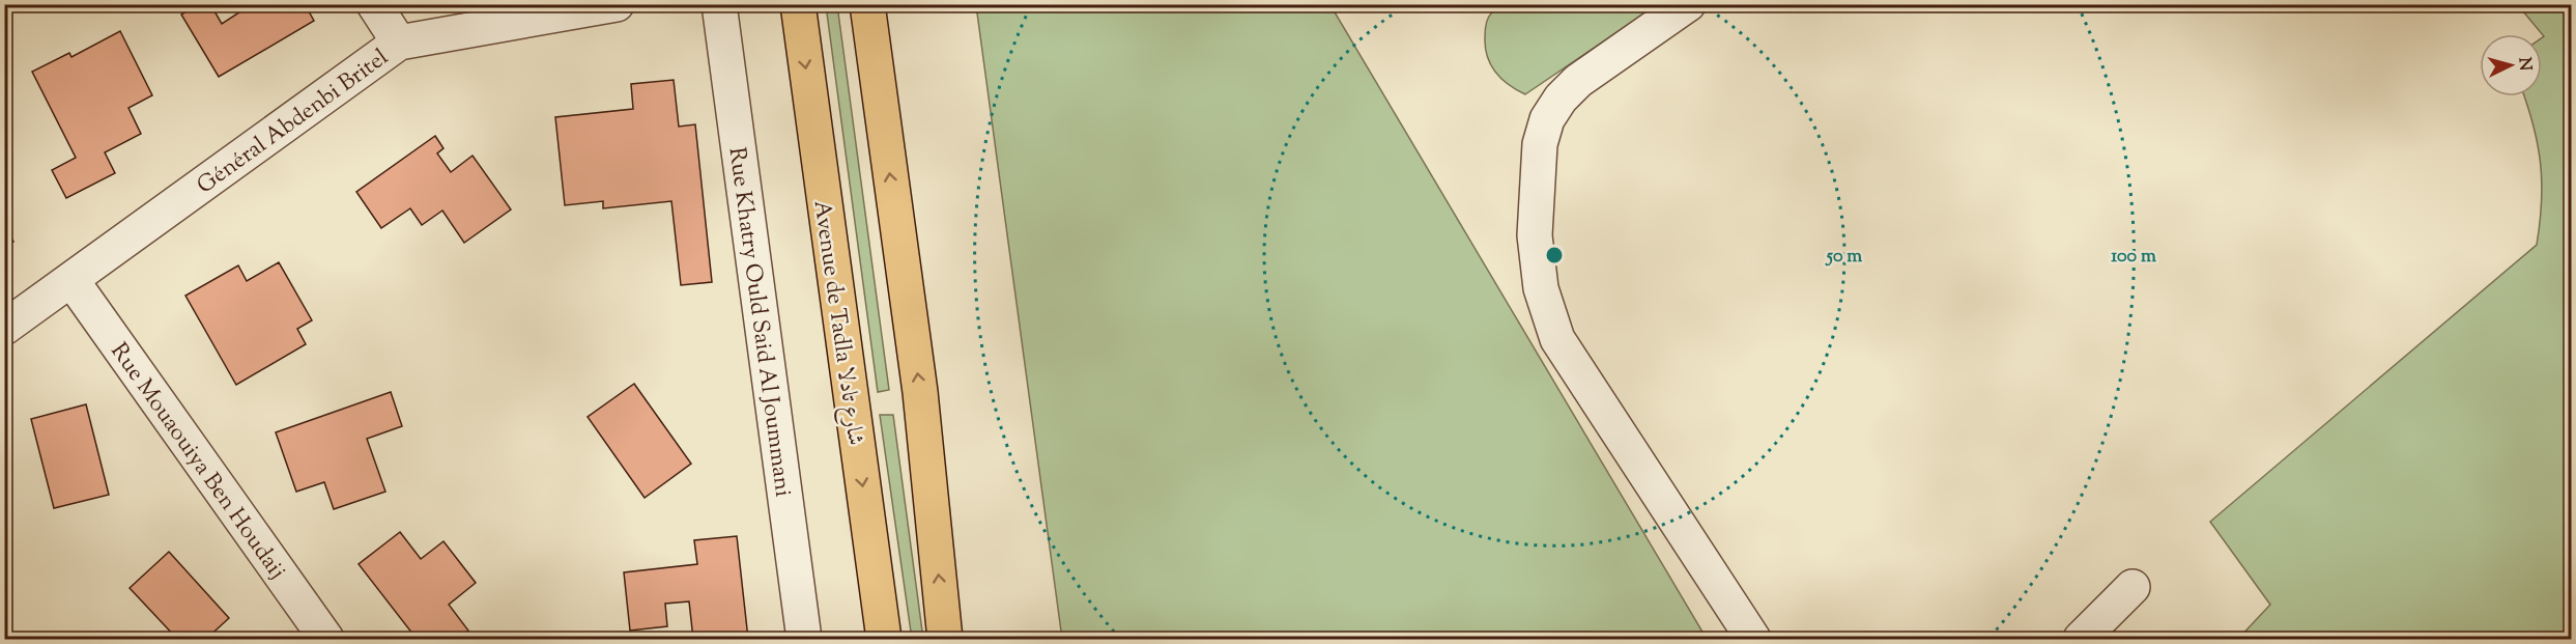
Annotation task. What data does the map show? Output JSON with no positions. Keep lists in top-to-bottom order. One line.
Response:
{"streets":{"main road":["Avenue de Tadla شارع تادلا"],"street":["Général Abdenbi Britel","Rue Khatry Ould Said Al Joummani","Rue Mouaouiya Ben Houdaij"]},"crossings":[["Général Abdenbi Britel","Rue Mouaouiya Ben Houdaij"]],"north":"right","rings":["50 m","100 m"]}
